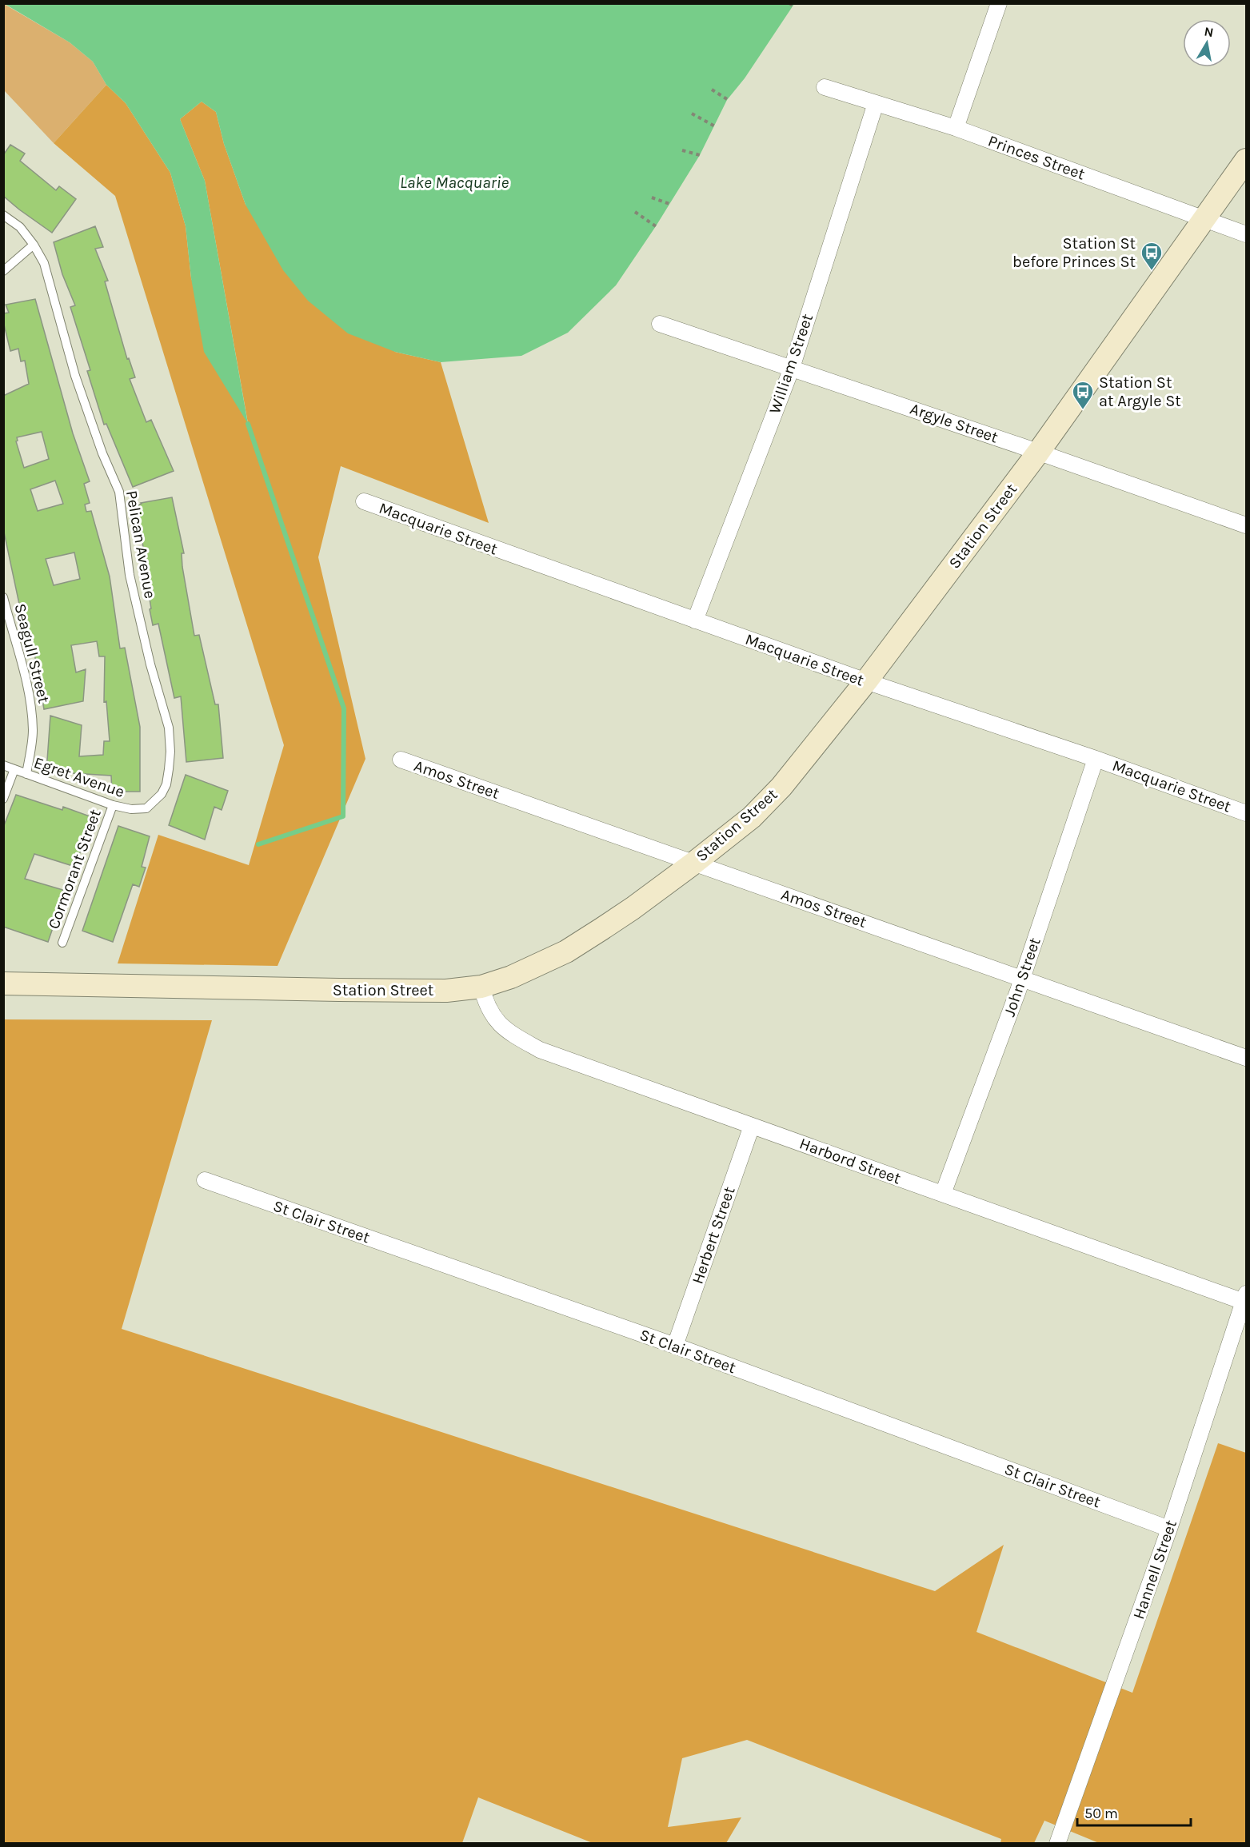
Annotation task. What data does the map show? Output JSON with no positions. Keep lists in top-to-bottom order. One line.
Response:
{"streets":{"street":["Princes Street","William Street","Argyle Street","Station Street","Macquarie Street","Amos Street","John Street","Harbord Street","St Clair Street","Herbert Street","Hannell Street"],"lane":["Pelican Avenue","Seagull Street","Egret Avenue","Cormorant Street"]},"crossings":[["Princes Street","William Street"],["Princes Street","Station Street"],["William Street","Argyle Street"],["William Street","Macquarie Street"],["Argyle Street","Station Street"],["Station Street","Macquarie Street"],["Station Street","Amos Street"],["Station Street","Harbord Street"],["Macquarie Street","John Street"],["Pelican Avenue","Egret Avenue"],["Seagull Street","Egret Avenue"],["Egret Avenue","Cormorant Street"],["Amos Street","John Street"],["John Street","Harbord Street"],["Harbord Street","Herbert Street"],["Harbord Street","Hannell Street"],["St Clair Street","Herbert Street"],["St Clair Street","Hannell Street"]],"water":["Lake Macquarie"],"places":{"bus stop":["Station St before Princes St","Station St at Argyle St"]},"scale_bar":"50 m","north":"top"}
